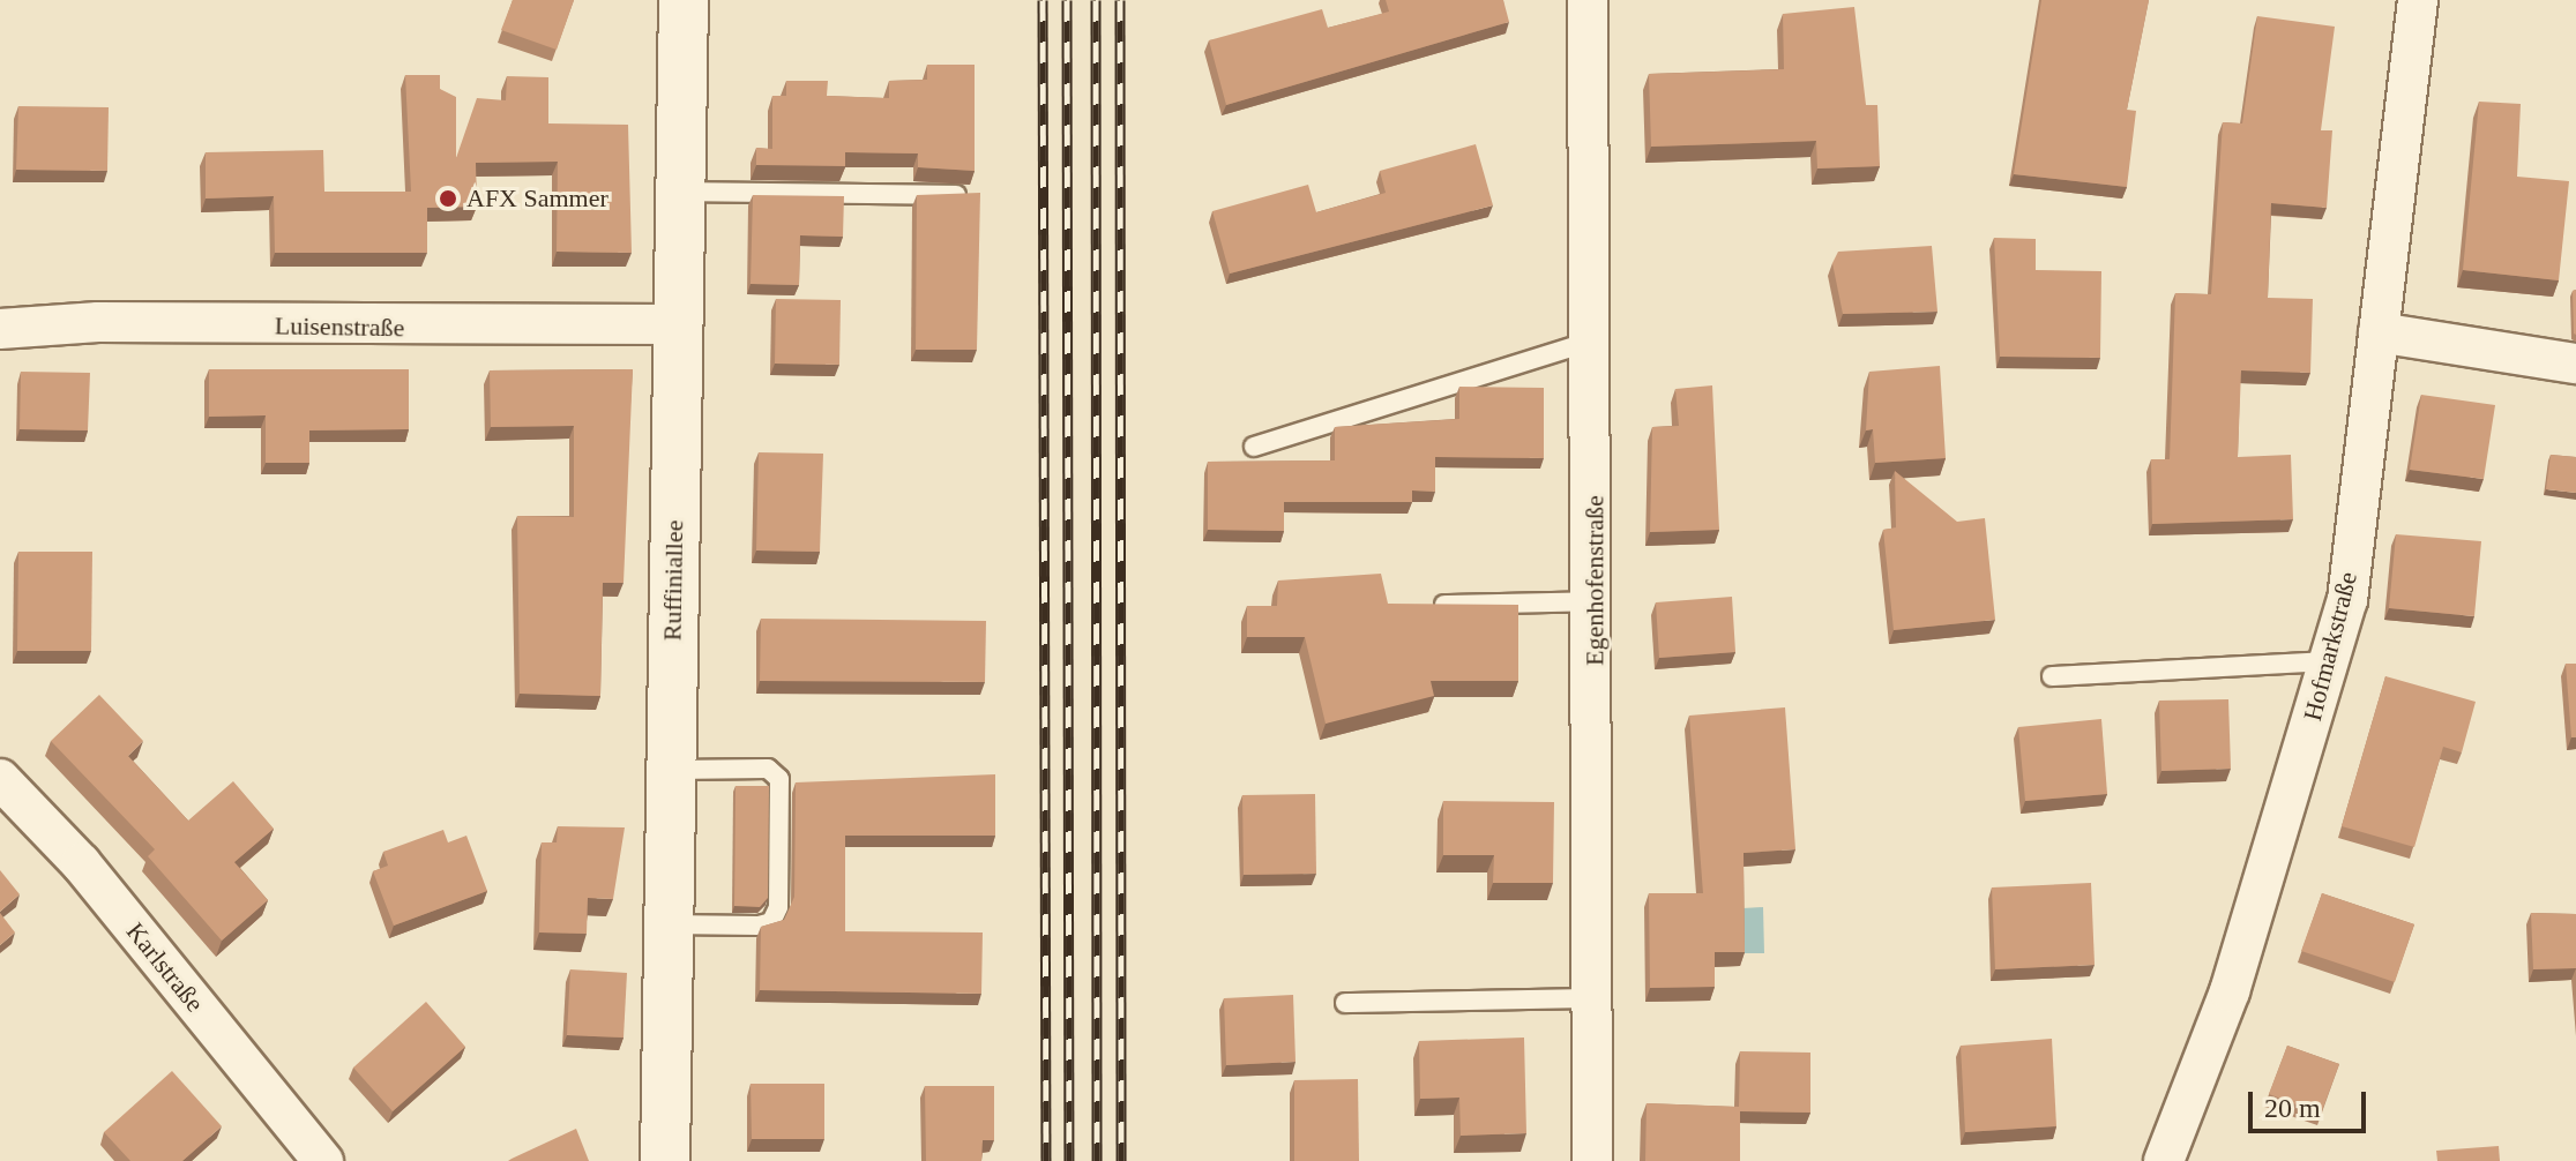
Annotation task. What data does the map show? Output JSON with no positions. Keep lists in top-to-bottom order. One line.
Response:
{"streets":{"street":["Luisenstraße","Ruffiniallee","Egenhofenstraße","Hofmarkstraße","Karlstraße"]},"crossings":[["Luisenstraße","Ruffiniallee"]],"places":["AFX Sammer"],"scale_bar":"20 m"}
